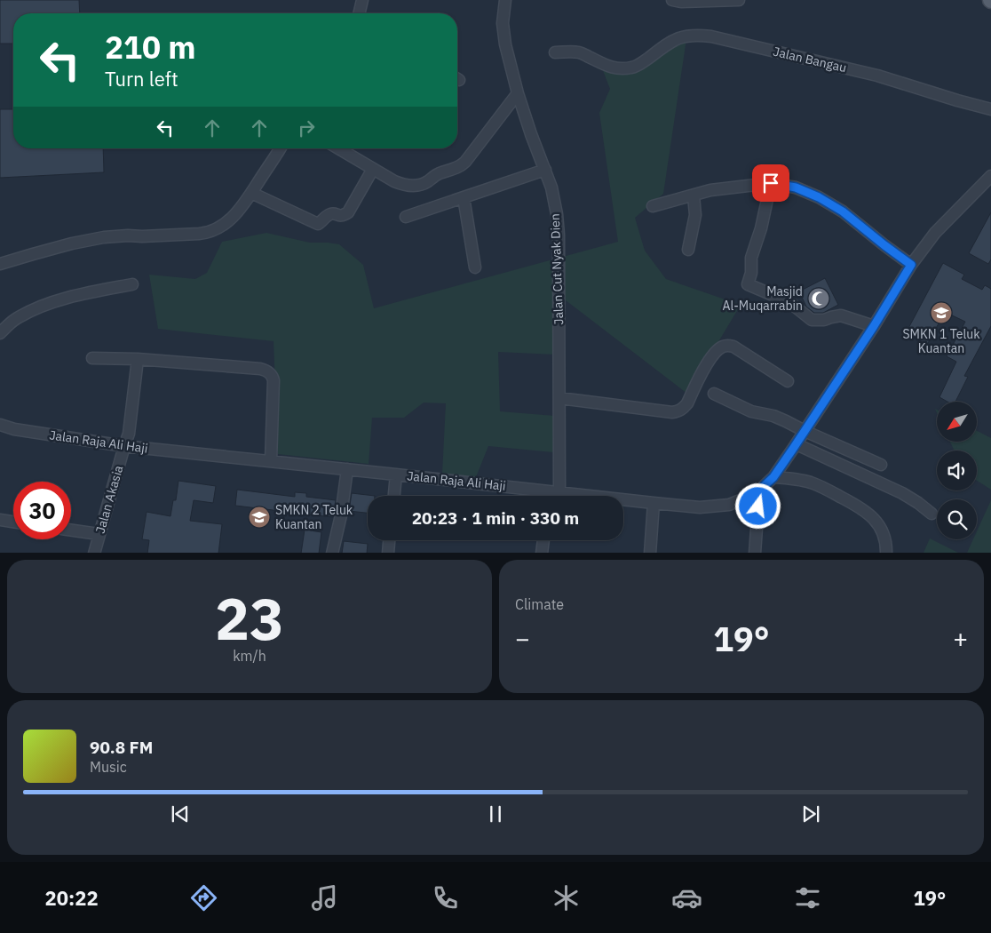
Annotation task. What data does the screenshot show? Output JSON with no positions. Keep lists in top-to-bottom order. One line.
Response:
{"streets":{"street":["Jalan Bangau","Jalan Cut Nyak Dien","Jalan Raja Ali Haji","Jalan Akasia"]},"crossings":[["Jalan Cut Nyak Dien","Jalan Raja Ali Haji"],["Jalan Raja Ali Haji","Jalan Akasia"]],"places":{"mosque":["Masjid Al-Muqarrabin"],"school or university":["SMKN 1 Teluk Kuantan","SMKN 2 Teluk Kuantan"]},"north":"bottom left","page":{"turn":["210 m","Turn left"],"limit":"30","trip":"20:23 · 1 min · 330 m","tile":[["23","km/h"],"Climate"],"heat":["−","19°","+"],"song":["90.8 FM","Music"],"tabs":["20:22","19°"]}}
